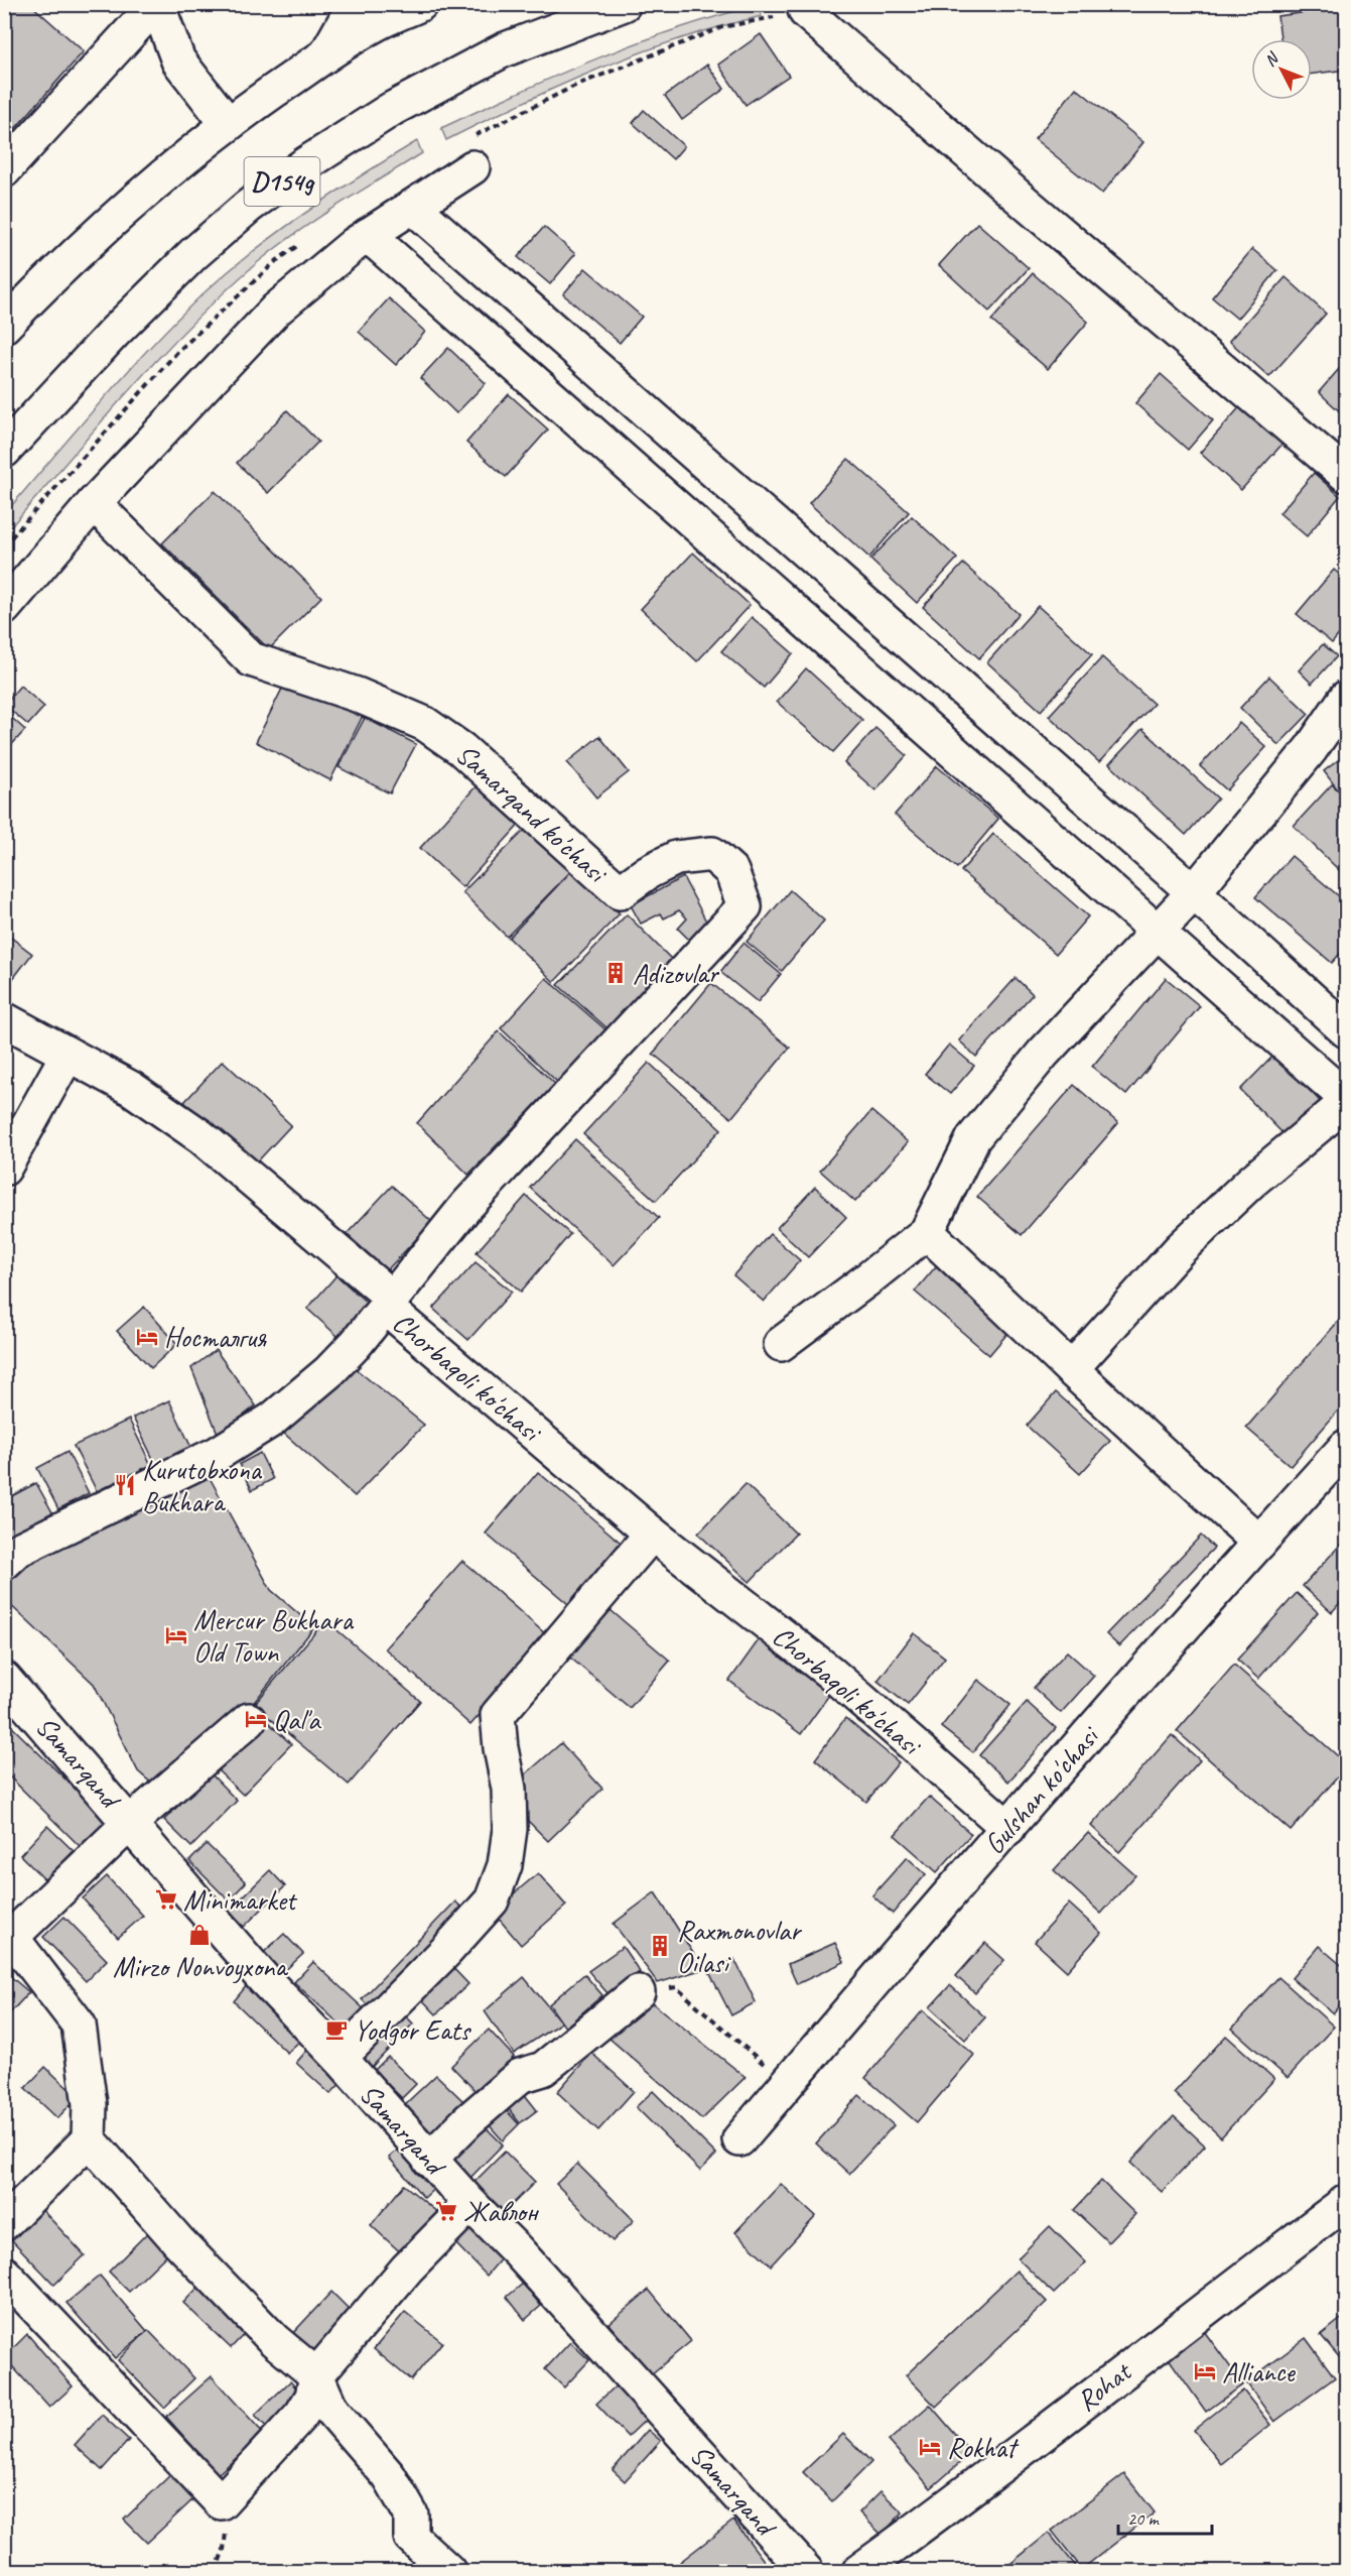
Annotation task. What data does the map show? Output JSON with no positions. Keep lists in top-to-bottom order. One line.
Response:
{"streets":{"street":["D154g","Samarqand ko'chasi","Chorbaqoli ko'chasi","Samarqand","Gulshan ko'chasi","Rohat"]},"crossings":[["Samarqand ko'chasi","Chorbaqoli ko'chasi"],["Chorbaqoli ko'chasi","Gulshan ko'chasi"]],"places":{"building":["Adizovlar","Raxmonovlar Oilasi"],"hotel":["Носталгия","Mercur Bukhara Old Town","Qal'a","Alliance","Rokhat"],"restaurant":["Kurutobxona Bukhara"],"supermarket":["Minimarket","Жавлон"],"shop":["Mirzo Nonvoyxona"],"cafe":["Yodgor Eats"]},"scale_bar":"20 m","north":"top left"}
